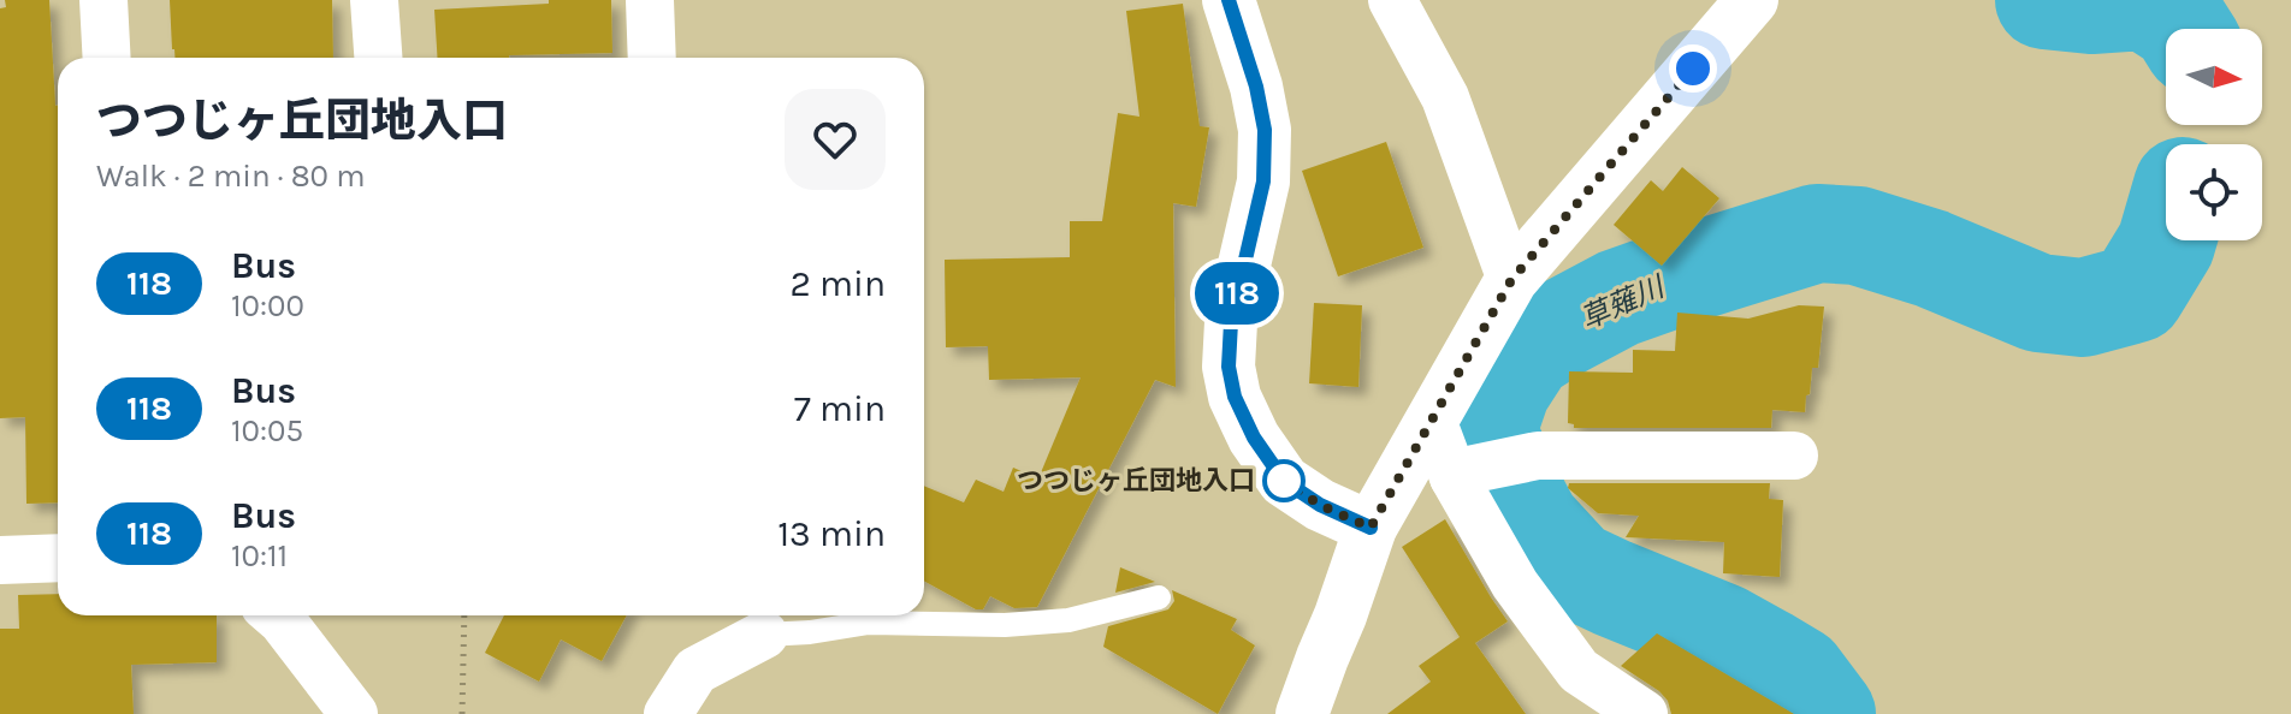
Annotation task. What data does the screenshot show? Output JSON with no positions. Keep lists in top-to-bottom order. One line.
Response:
{"water":["草薙川"],"places":["つつじヶ丘団地入口"],"lines":["bus line 118"],"north":"right","page":{"on_map":"118","heading":["つつじヶ丘団地入口","Walk · 2 min · 80 m"],"list":[{"mark":"118","name":"Bus","note":"10:00","value":"2 min"},{"mark":"118","name":"Bus","note":"10:05","value":"7 min"},{"mark":"118","name":"Bus","note":"10:11","value":"13 min"}]}}
